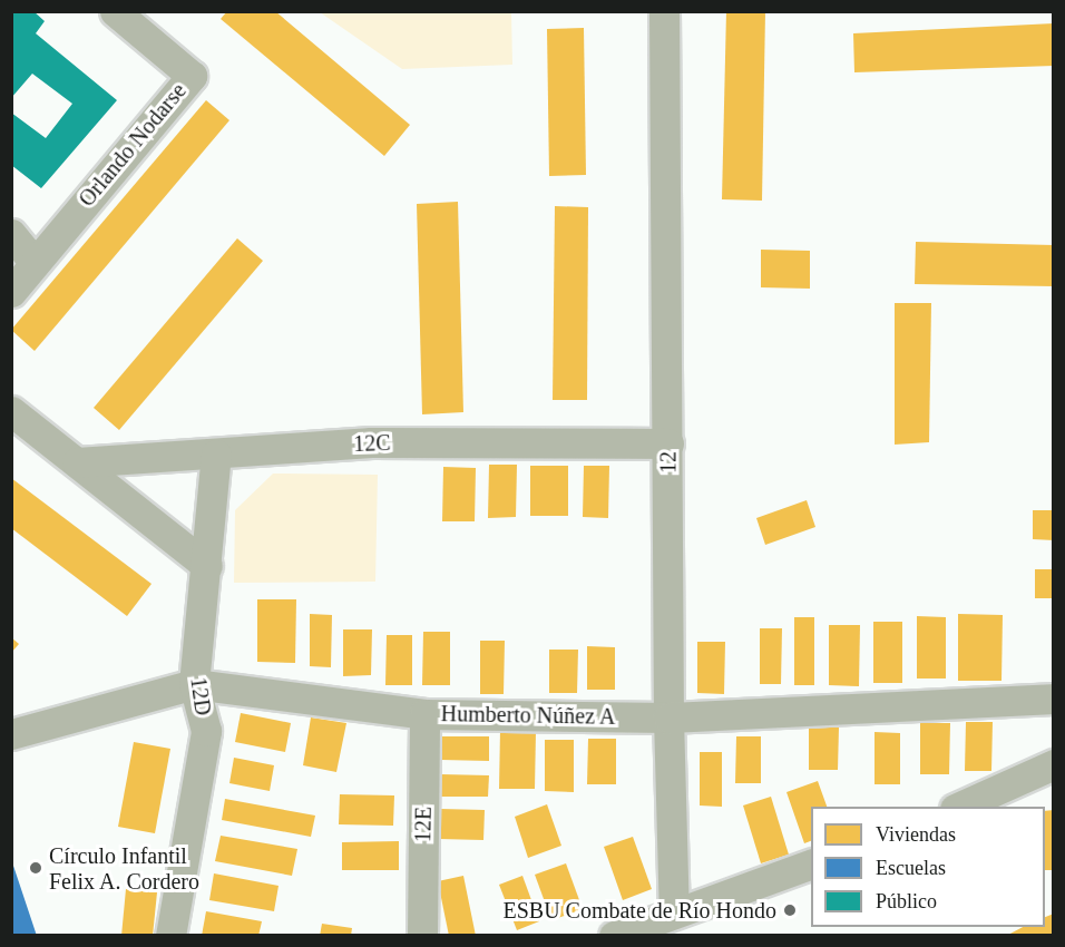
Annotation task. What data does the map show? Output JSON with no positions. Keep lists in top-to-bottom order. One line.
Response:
{"streets":{"street":["Orlando Nodarse","12C","12","12D","Humberto Núñez A","12E"]},"crossings":[["12C","12"],["12C","12D"],["12","Humberto Núñez A"],["12D","Humberto Núñez A"],["Humberto Núñez A","12E"]],"places":["Círculo Infantil Felix A. Cordero","ESBU Combate de Río Hondo"],"legend":["Viviendas","Escuelas","Público"]}
